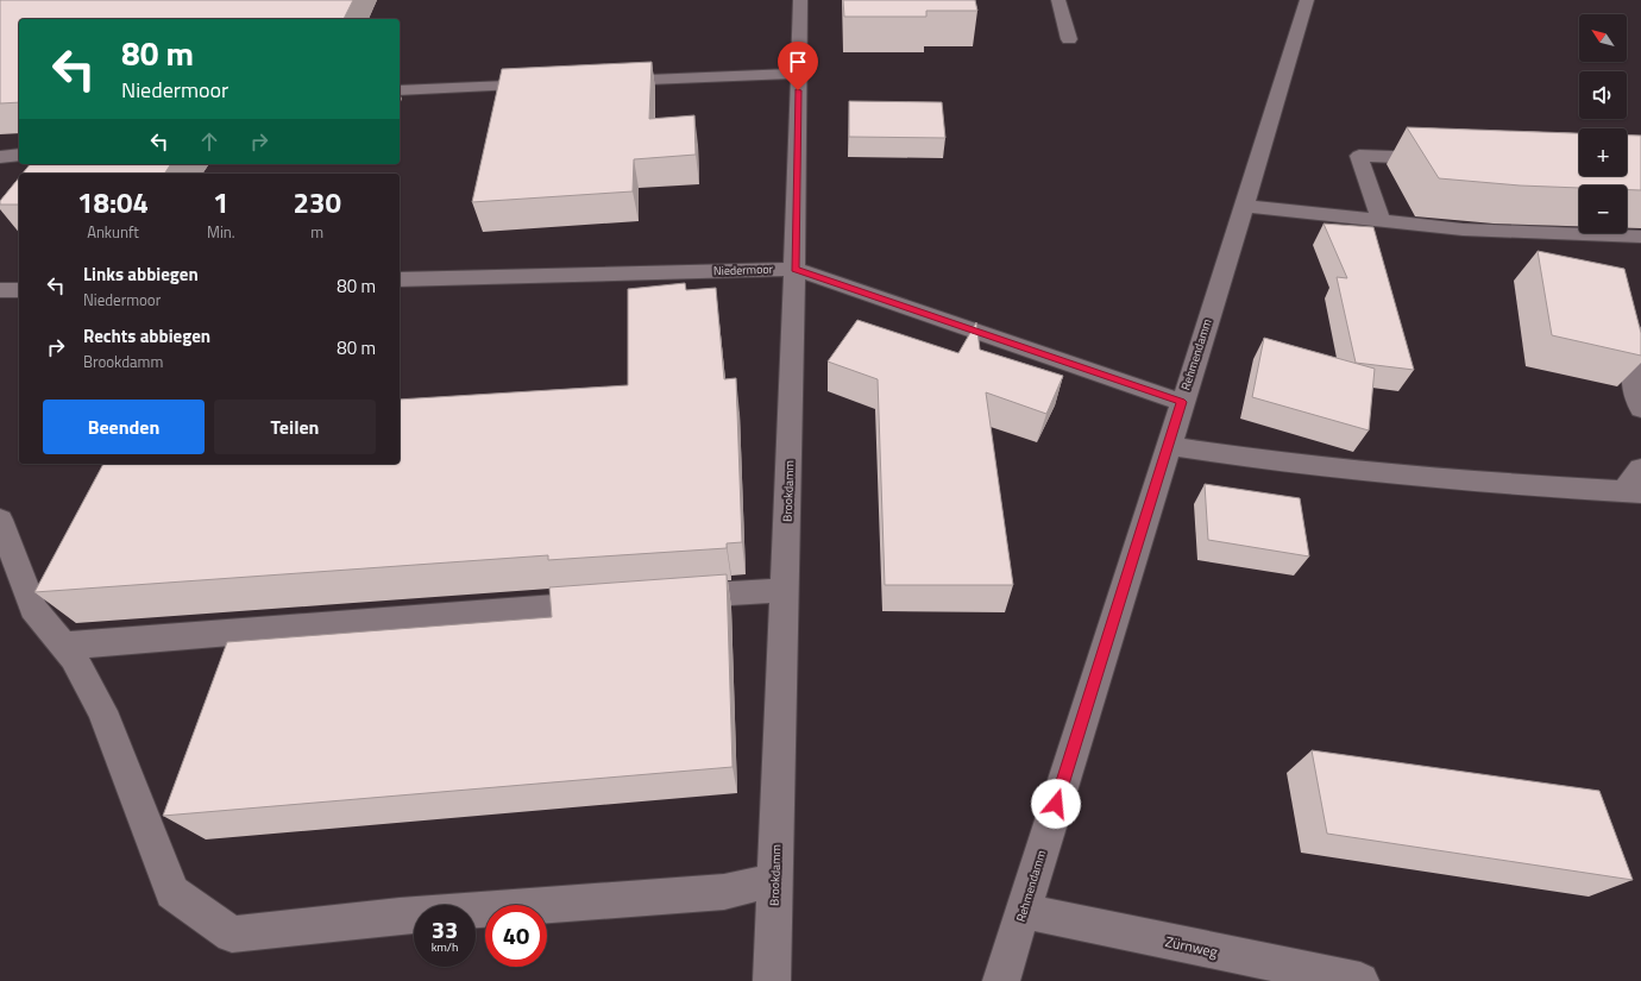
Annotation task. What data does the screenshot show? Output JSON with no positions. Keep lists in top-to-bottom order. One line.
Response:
{"streets":{"street":["Niedermoor","Rehmendamm","Brookdamm","Zürnweg"]},"crossings":[["Niedermoor","Rehmendamm"],["Niedermoor","Brookdamm"],["Rehmendamm","Zürnweg"]],"north":"top left","page":{"map_buttons":["+","−"],"turn":["80 m","Niedermoor"],"eta":["18:04","Ankunft","1","Min.","230","m"],"list":[{"name":"Links abbiegen","note":"Niedermoor","value":"80 m"},{"name":"Rechts abbiegen","note":"Brookdamm","value":"80 m"}],"buttons":["Beenden","Teilen"],"speed":"33 km/h","limit":"40"}}
